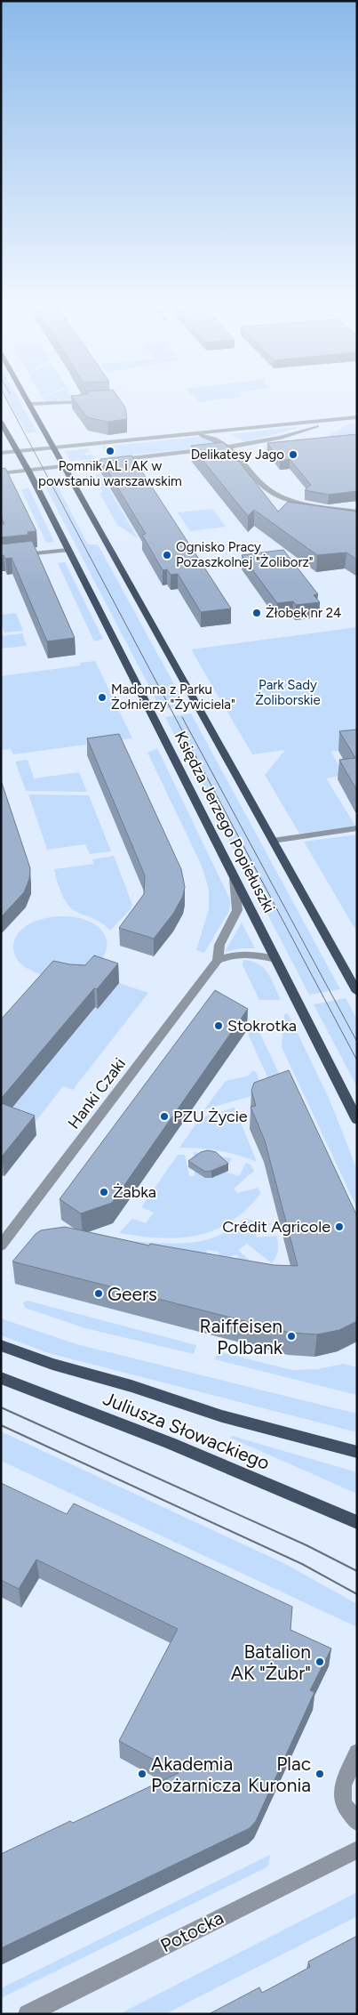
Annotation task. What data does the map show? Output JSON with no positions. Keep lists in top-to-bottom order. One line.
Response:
{"streets":{"main road":["Księdza Jerzego Popiełuszki","Juliusza Słowackiego"],"street":["Hanki Czaki","Potocka"]},"crossings":[["Księdza Jerzego Popiełuszki","Hanki Czaki"]],"parks":["Park Sady Żoliborskie"],"places":["Pomnik AL i AK w powstaniu warszawskim","Delikatesy Jago","Ognisko Pracy Pozaszkolnej \"Żoliborz\"","Żłobek nr 24","Madonna z Parku Żołnierzy \"Żywiciela\"","Stokrotka","PZU Życie","Żabka","Crédit Agricole","Geers","Raiffeisen Polbank","Batalion AK \"Żubr\"","Akademia Pożarnicza","Plac Kuronia"]}
